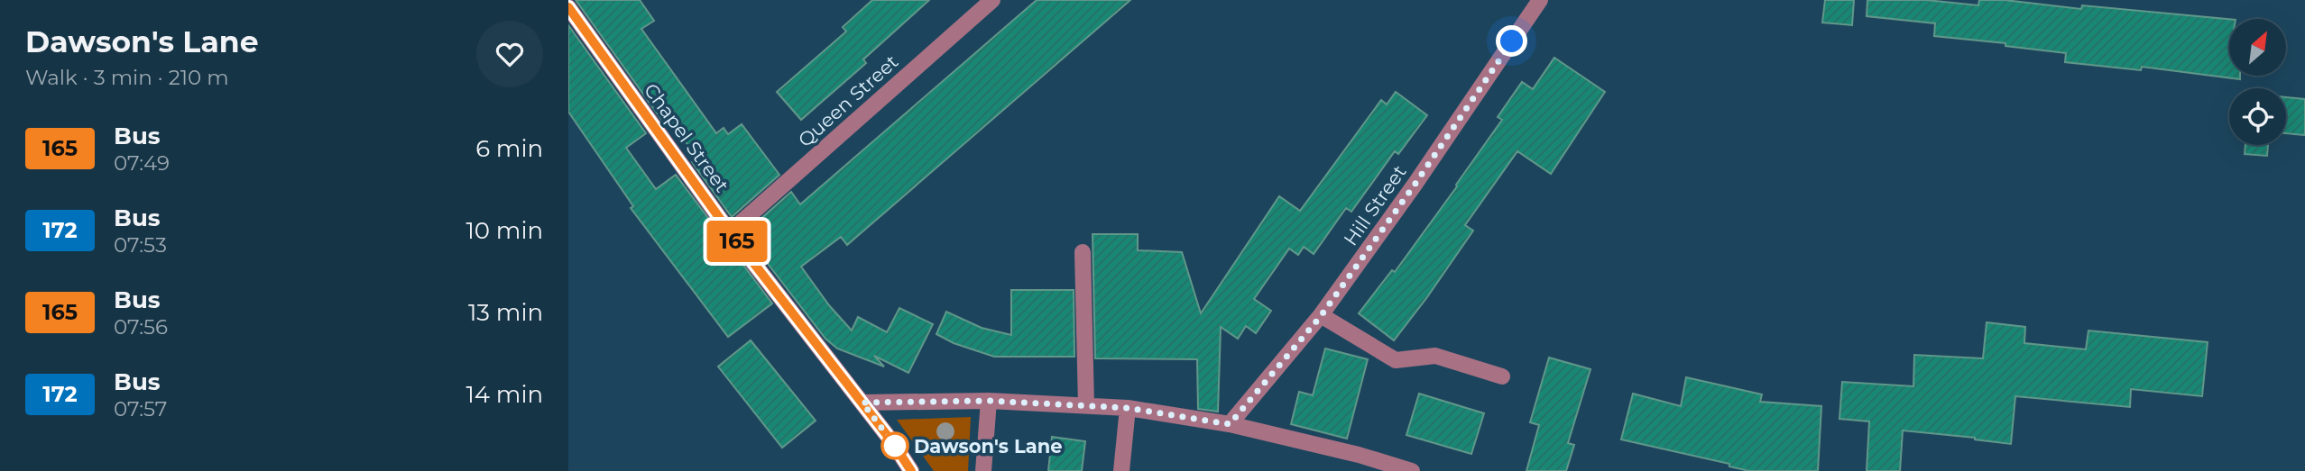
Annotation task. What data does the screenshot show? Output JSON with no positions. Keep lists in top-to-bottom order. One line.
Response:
{"streets":{"street":["Queen Street","Chapel Street","Hill Street"]},"crossings":[["Queen Street","Chapel Street"]],"places":["Dawson's Lane"],"lines":["bus line 165"],"north":"top right","page":{"heading":["Dawson's Lane","Walk · 3 min · 210 m"],"on_map":"165","list":[{"mark":"165","name":"Bus","note":"07:49","value":"6 min"},{"mark":"172","name":"Bus","note":"07:53","value":"10 min"},{"mark":"165","name":"Bus","note":"07:56","value":"13 min"},{"mark":"172","name":"Bus","note":"07:57","value":"14 min"}]}}
